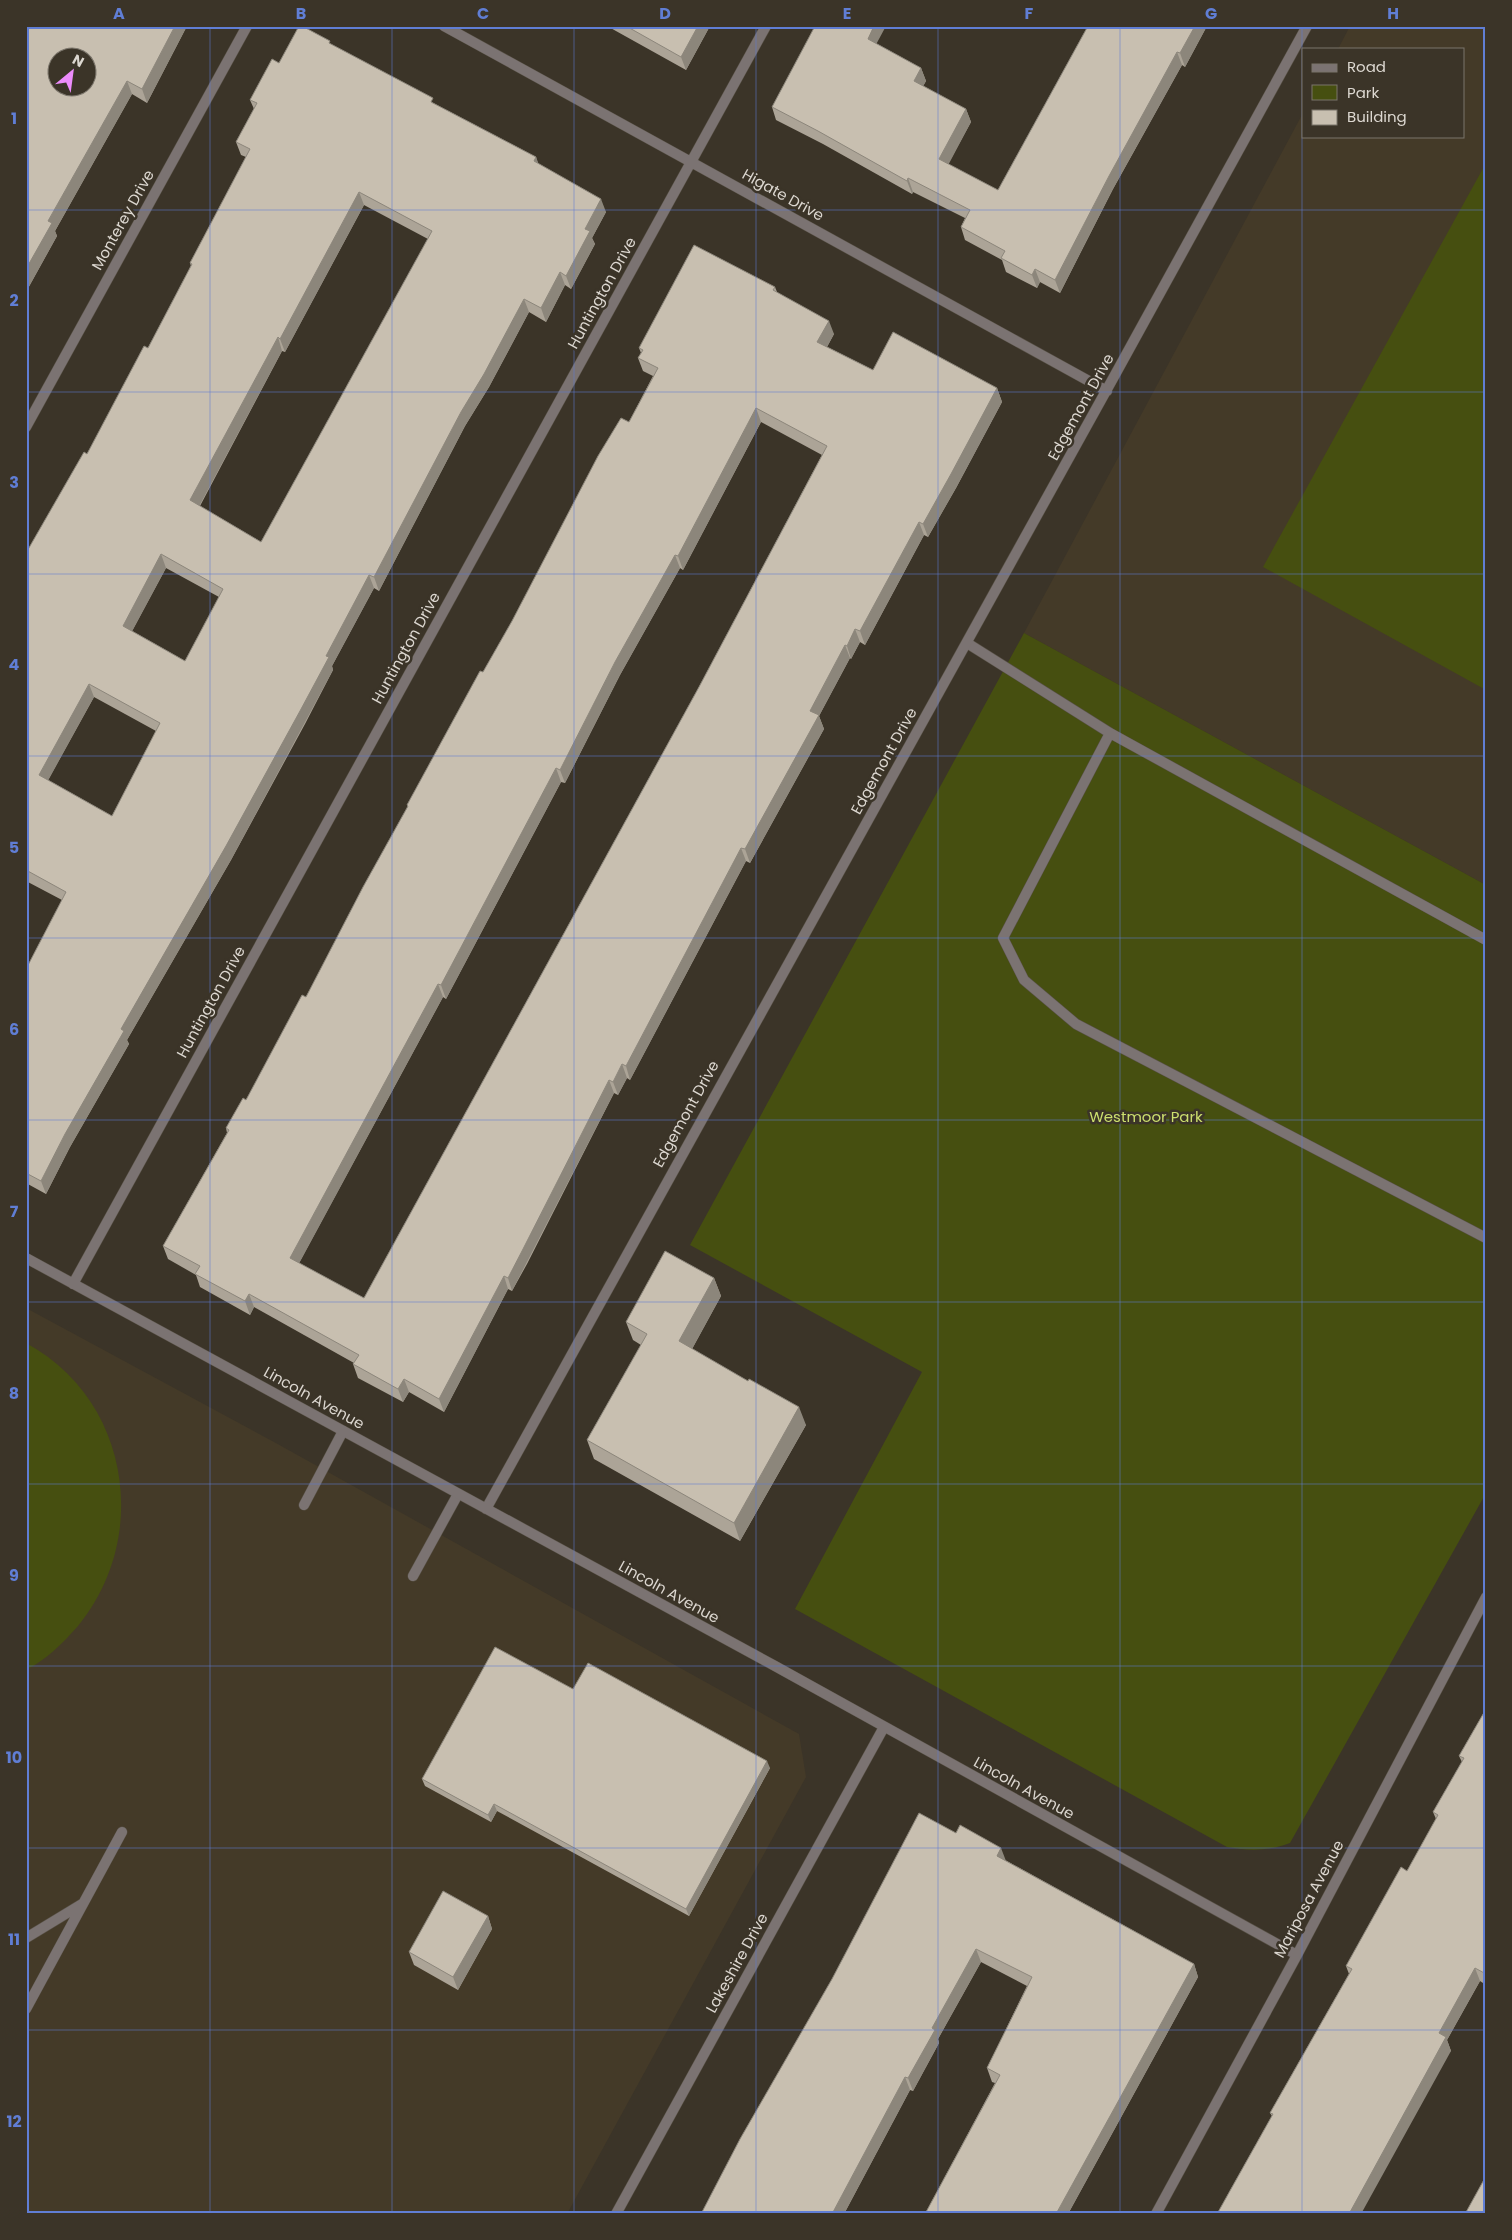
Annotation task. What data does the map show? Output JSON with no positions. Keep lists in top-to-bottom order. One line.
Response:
{"streets":{"street":["Higate Drive","Monterey Drive","Huntington Drive","Edgemont Drive","Lincoln Avenue","Mariposa Avenue","Lakeshire Drive"]},"crossings":[["Higate Drive","Huntington Drive"],["Higate Drive","Edgemont Drive"],["Huntington Drive","Lincoln Avenue"],["Edgemont Drive","Lincoln Avenue"],["Lincoln Avenue","Mariposa Avenue"],["Lincoln Avenue","Lakeshire Drive"]],"parks":["Westmoor Park"],"legend":["Road","Park","Building"],"north":"top right","grid":{"columns":["A","B","C","D","E","F","G","H"],"rows":["1","2","3","4","5","6","7","8","9","10","11","12"]}}
